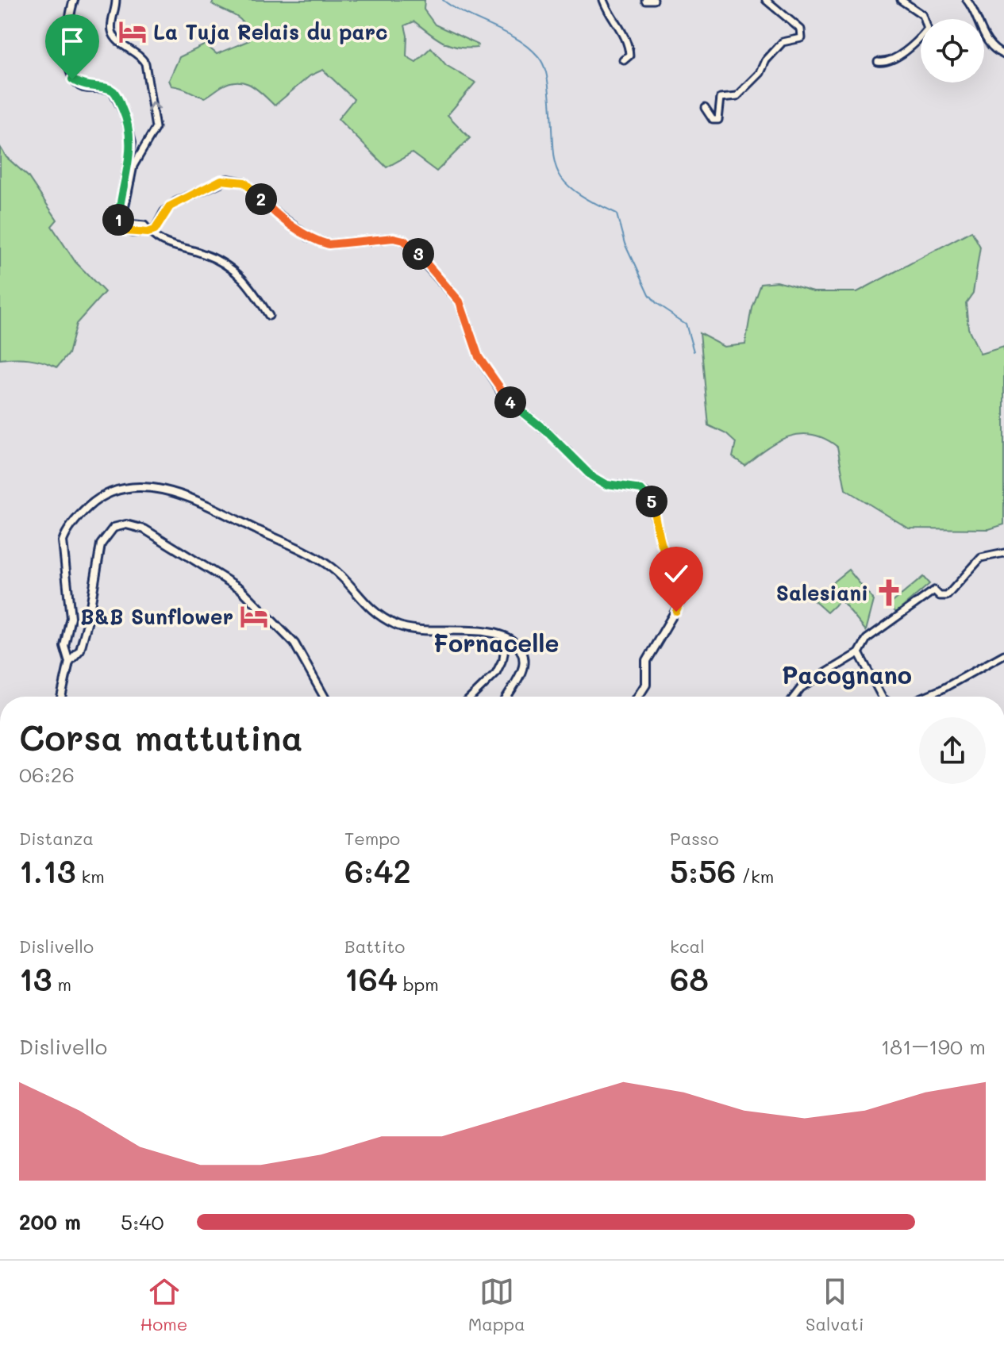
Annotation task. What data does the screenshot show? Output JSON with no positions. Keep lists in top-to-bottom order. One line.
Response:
{"districts":["Fornacelle","Pacognano"],"places":{"hotel":["La Tuja Relais du parc","B&B Sunflower"],"church":["Salesiani"]},"page":{"pins":["2","1","3","4","5"],"heading":["Corsa mattutina","06:26"],"stats":[["Distanza","1.13 km"],["Tempo","6:42"],["Passo","5:56 /km"],["Dislivello","13 m"],["Battito","164 bpm"],["kcal","68"]],"chart":["Dislivello","181–190 m"],"list":[{"name":"200 m","note":"5:40"}],"tabs":["Home","Mappa","Salvati"]}}
